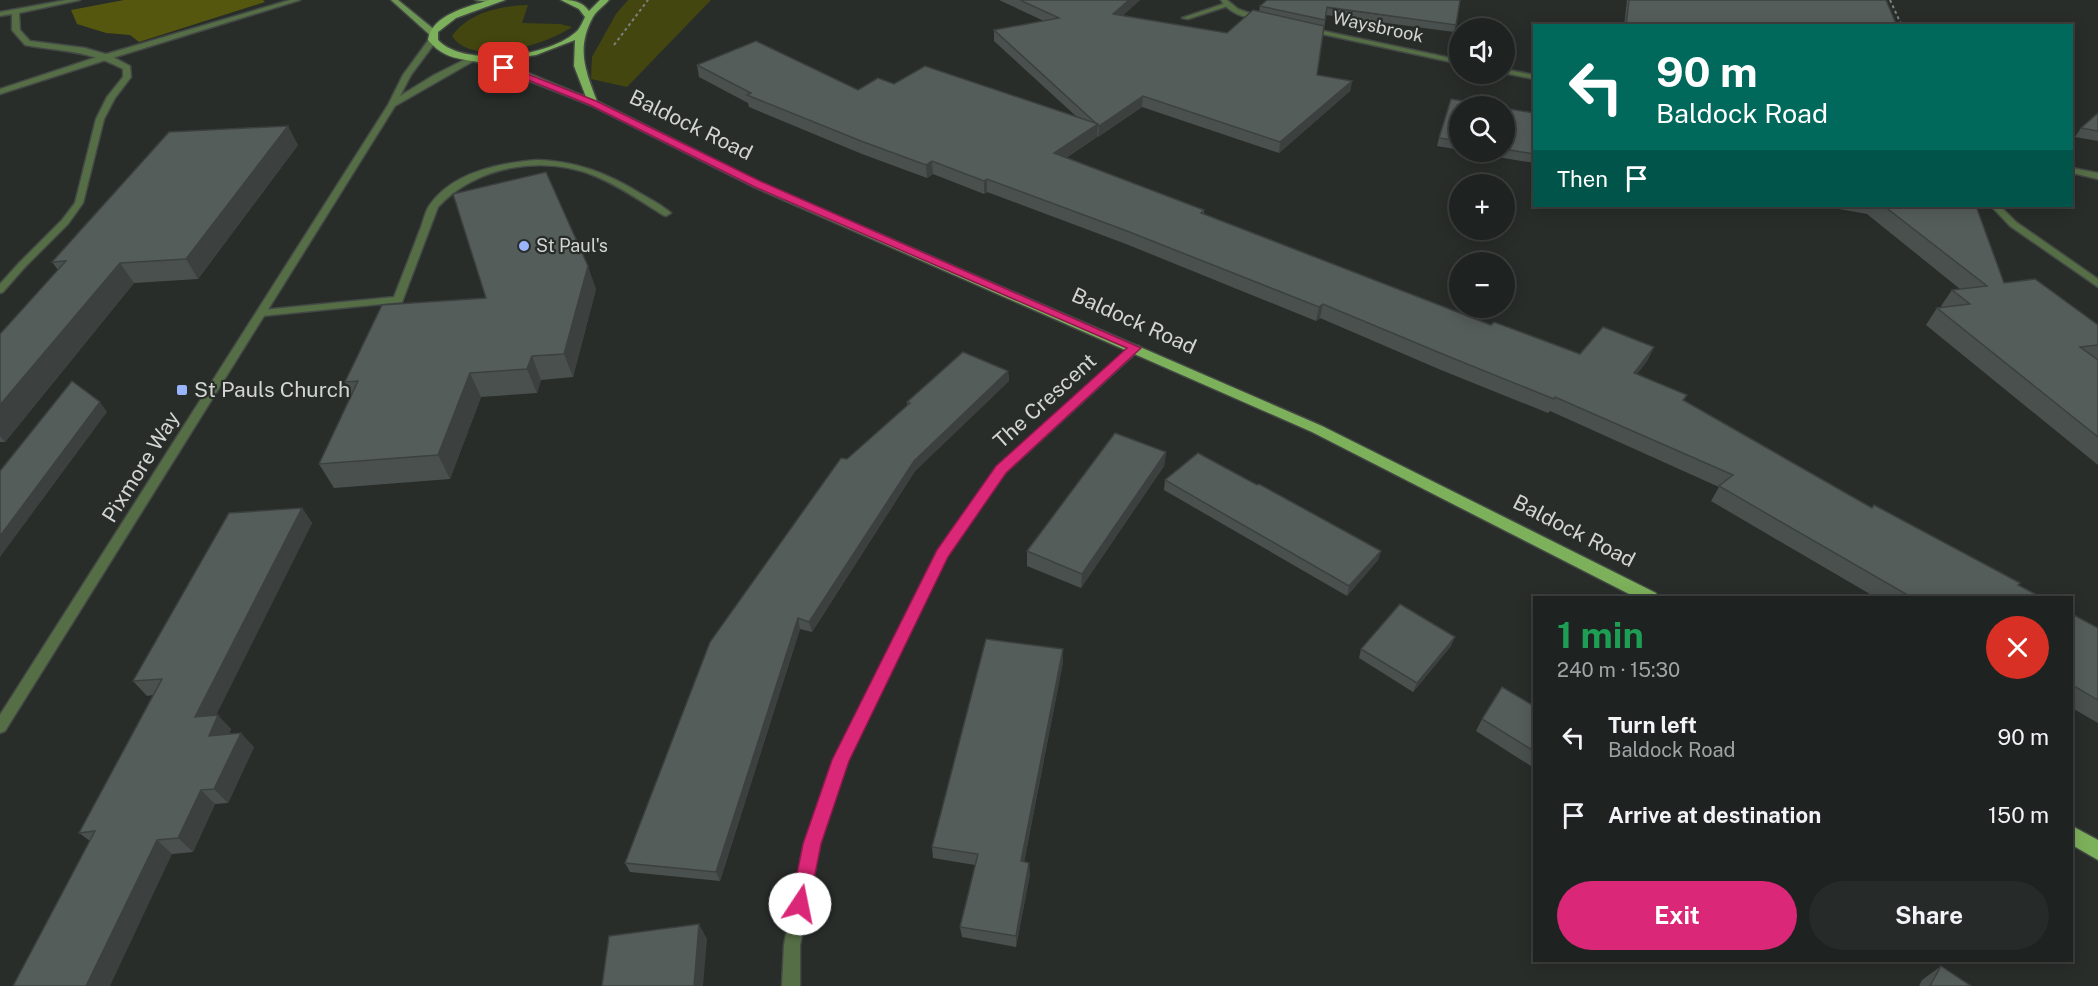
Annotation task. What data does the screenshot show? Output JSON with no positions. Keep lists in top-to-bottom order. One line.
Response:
{"streets":{"main road":["Baldock Road"],"street":["Waysbrook","The Crescent","Pixmore Way"]},"crossings":[["Baldock Road","The Crescent"]],"places":{"other":["St Paul's"],"transit":["St Pauls Church"]},"page":{"map_buttons":["+","−"],"turn":["90 m","Baldock Road"],"then":"Then","heading":["1 min","240 m · 15:30"],"list":[{"name":"Turn left","note":"Baldock Road","value":"90 m"},{"name":"Arrive at destination","value":"150 m"}],"buttons":["Exit","Share"]}}
